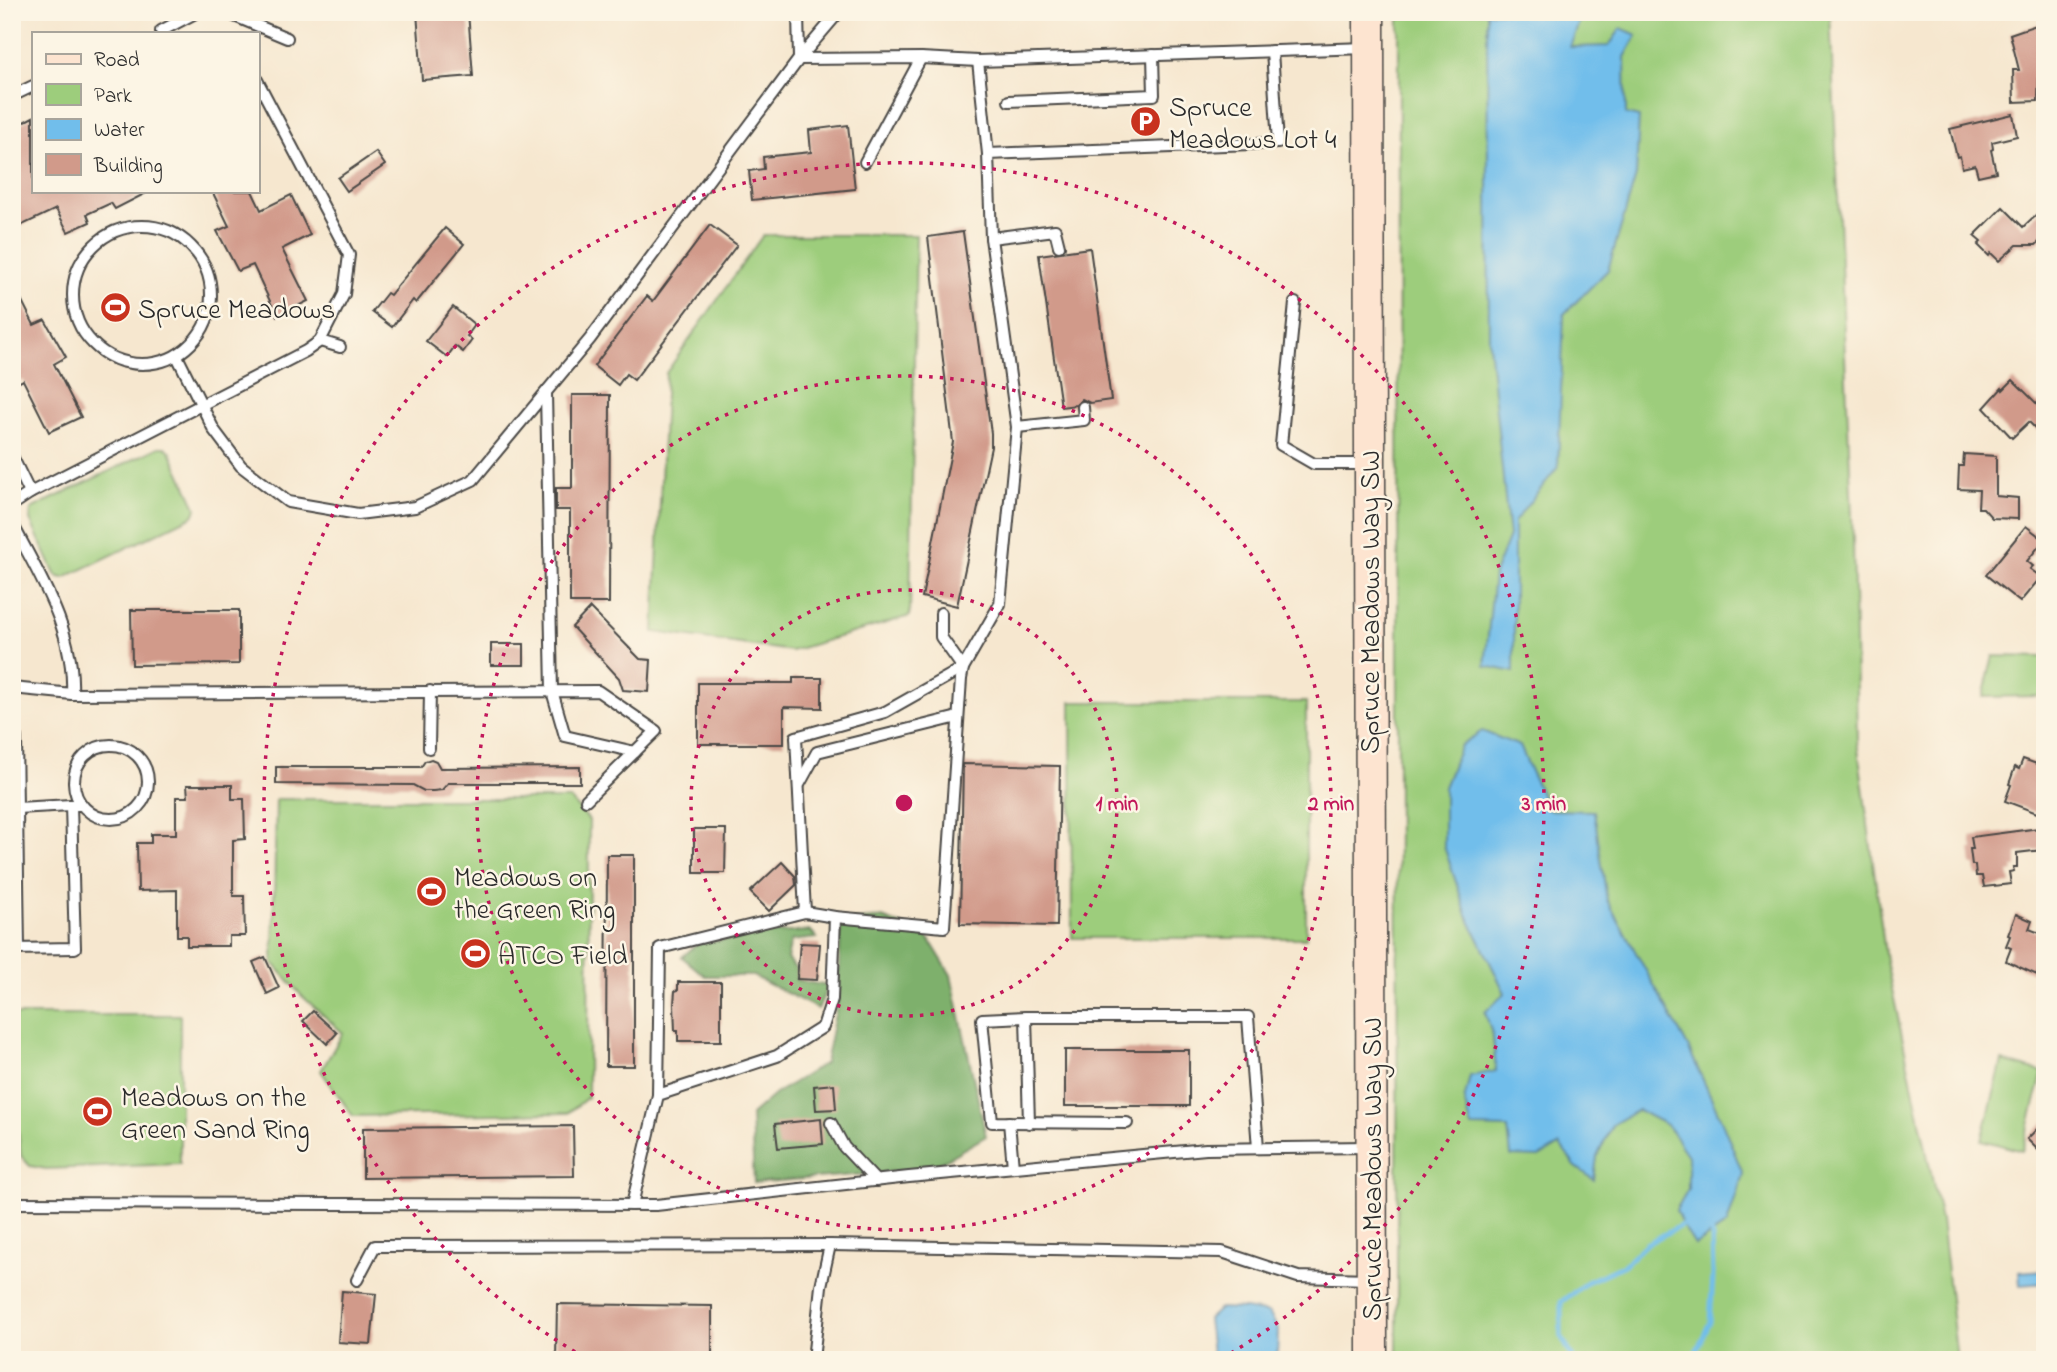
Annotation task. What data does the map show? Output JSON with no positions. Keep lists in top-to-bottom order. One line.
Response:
{"streets":{"main road":["Spruce Meadows Way SW"]},"places":{"parking":["Spruce Meadows Lot 4"],"sports":["Spruce Meadows","Meadows on the Green Ring","ATCO Field","Meadows on the Green Sand Ring"]},"legend":["Road","Park","Water","Building"],"rings":["1 min","2 min","3 min"]}
